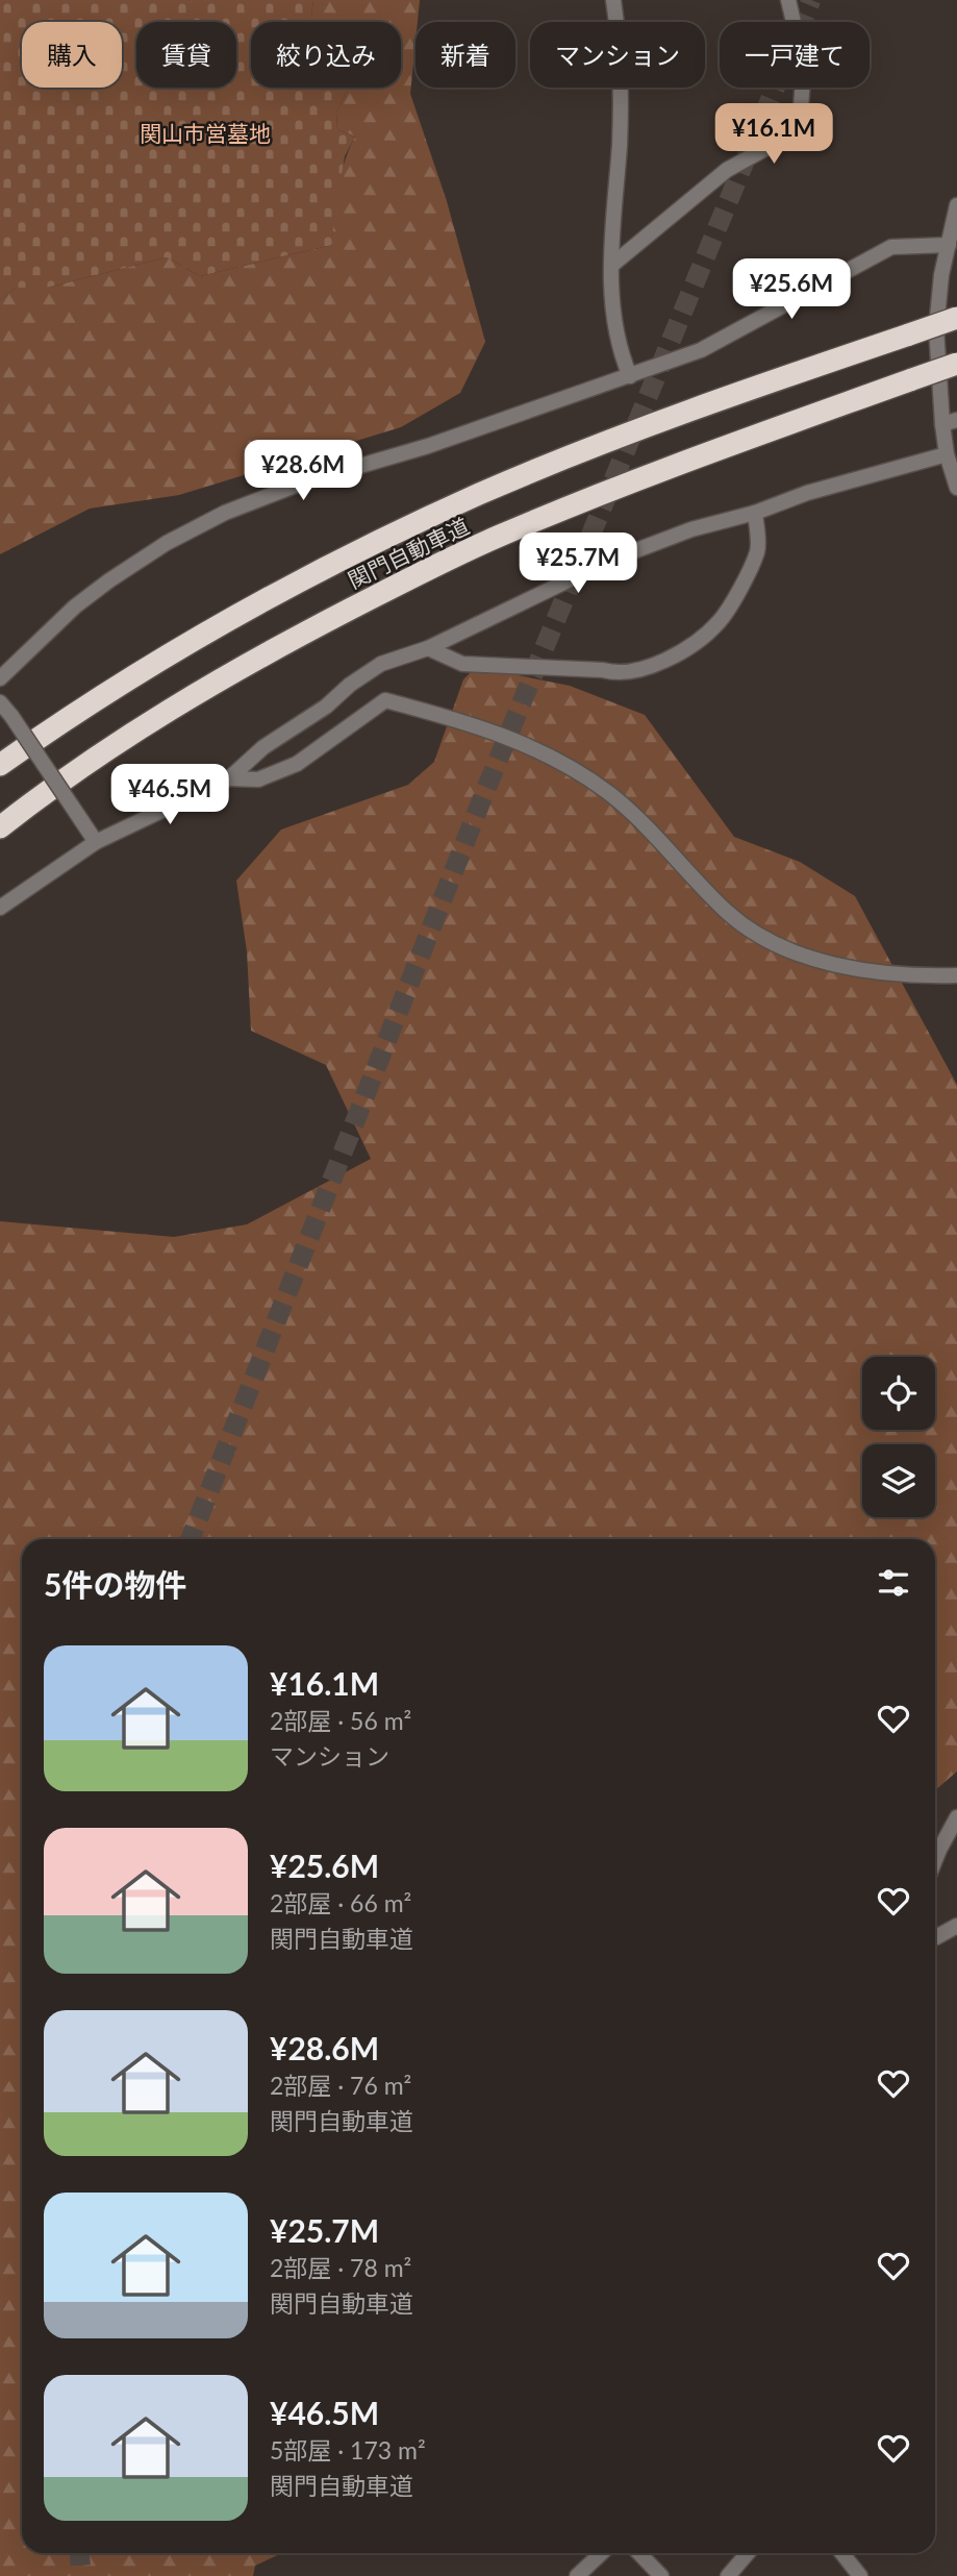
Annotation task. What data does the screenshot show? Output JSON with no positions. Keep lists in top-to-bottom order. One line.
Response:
{"streets":{"highway":["関門自動車道"]},"parks":["関山市営墓地"],"page":{"chip":["購入","賃貸","絞り込み","新着","マンション","一戸建て"],"price":["¥16.1M","¥25.6M","¥28.6M","¥25.7M","¥46.5M"],"heading":"5件の物件","list":[{"name":"¥16.1M","note":"2部屋 · 56 m² · マンション"},{"name":"¥25.6M","note":"2部屋 · 66 m² · 関門自動車道"},{"name":"¥28.6M","note":"2部屋 · 76 m² · 関門自動車道"},{"name":"¥25.7M","note":"2部屋 · 78 m² · 関門自動車道"},{"name":"¥46.5M","note":"5部屋 · 173 m² · 関門自動車道"}]}}
